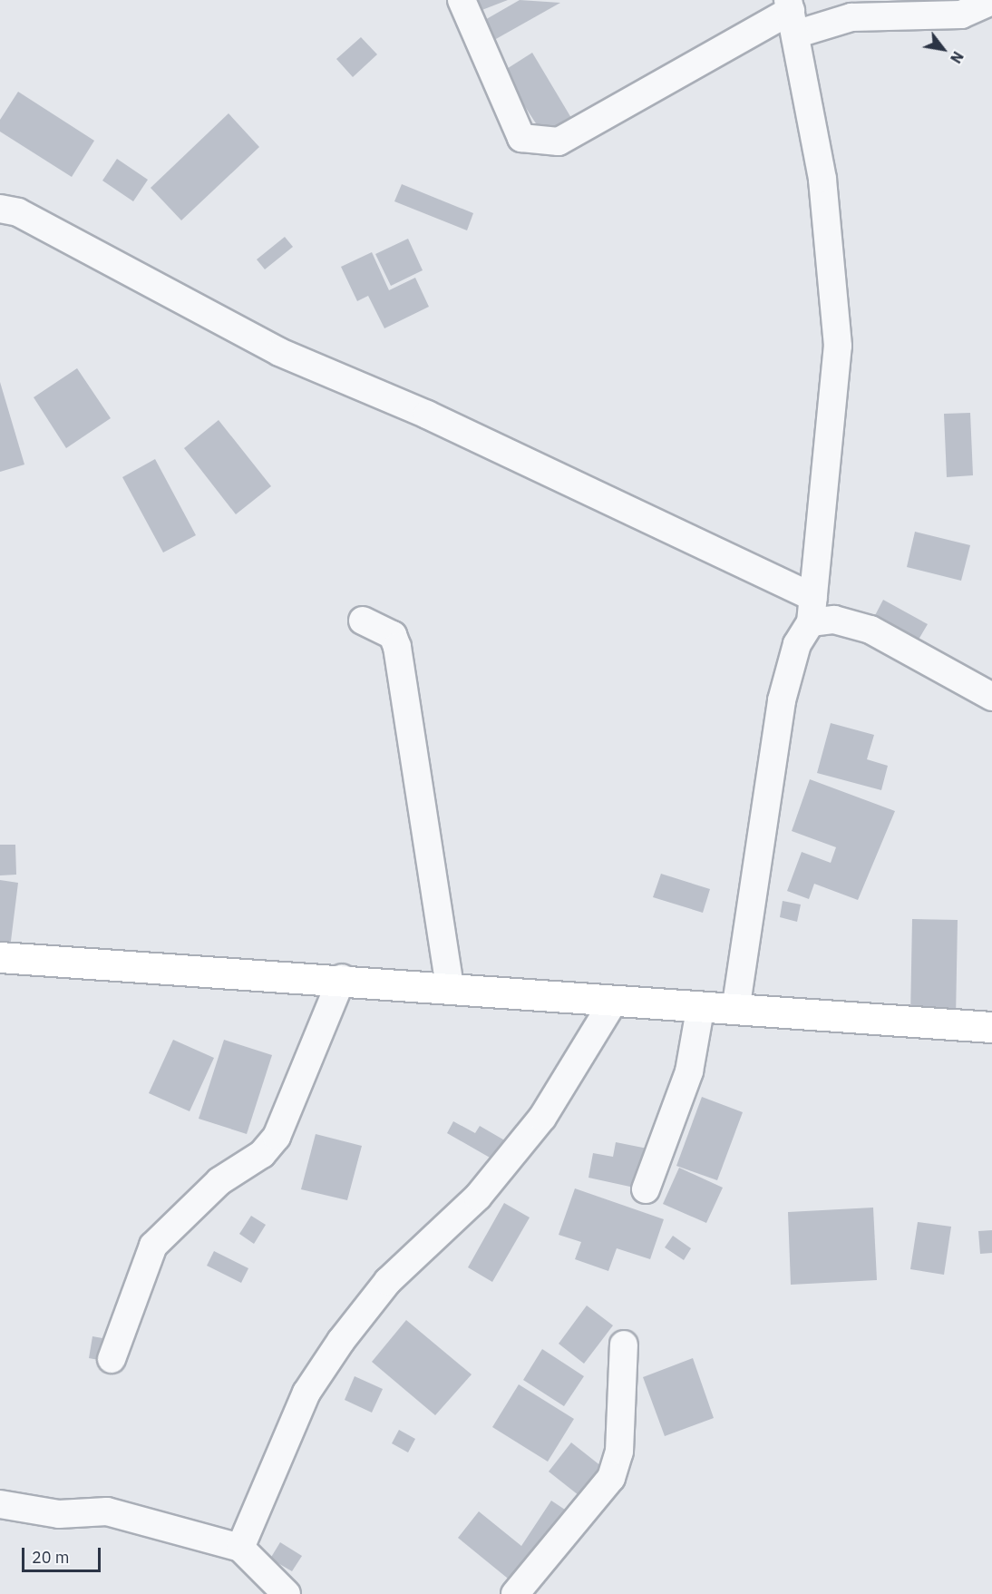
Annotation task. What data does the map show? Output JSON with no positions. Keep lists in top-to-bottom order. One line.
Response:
{"scale_bar":"20 m","north":"bottom right"}
